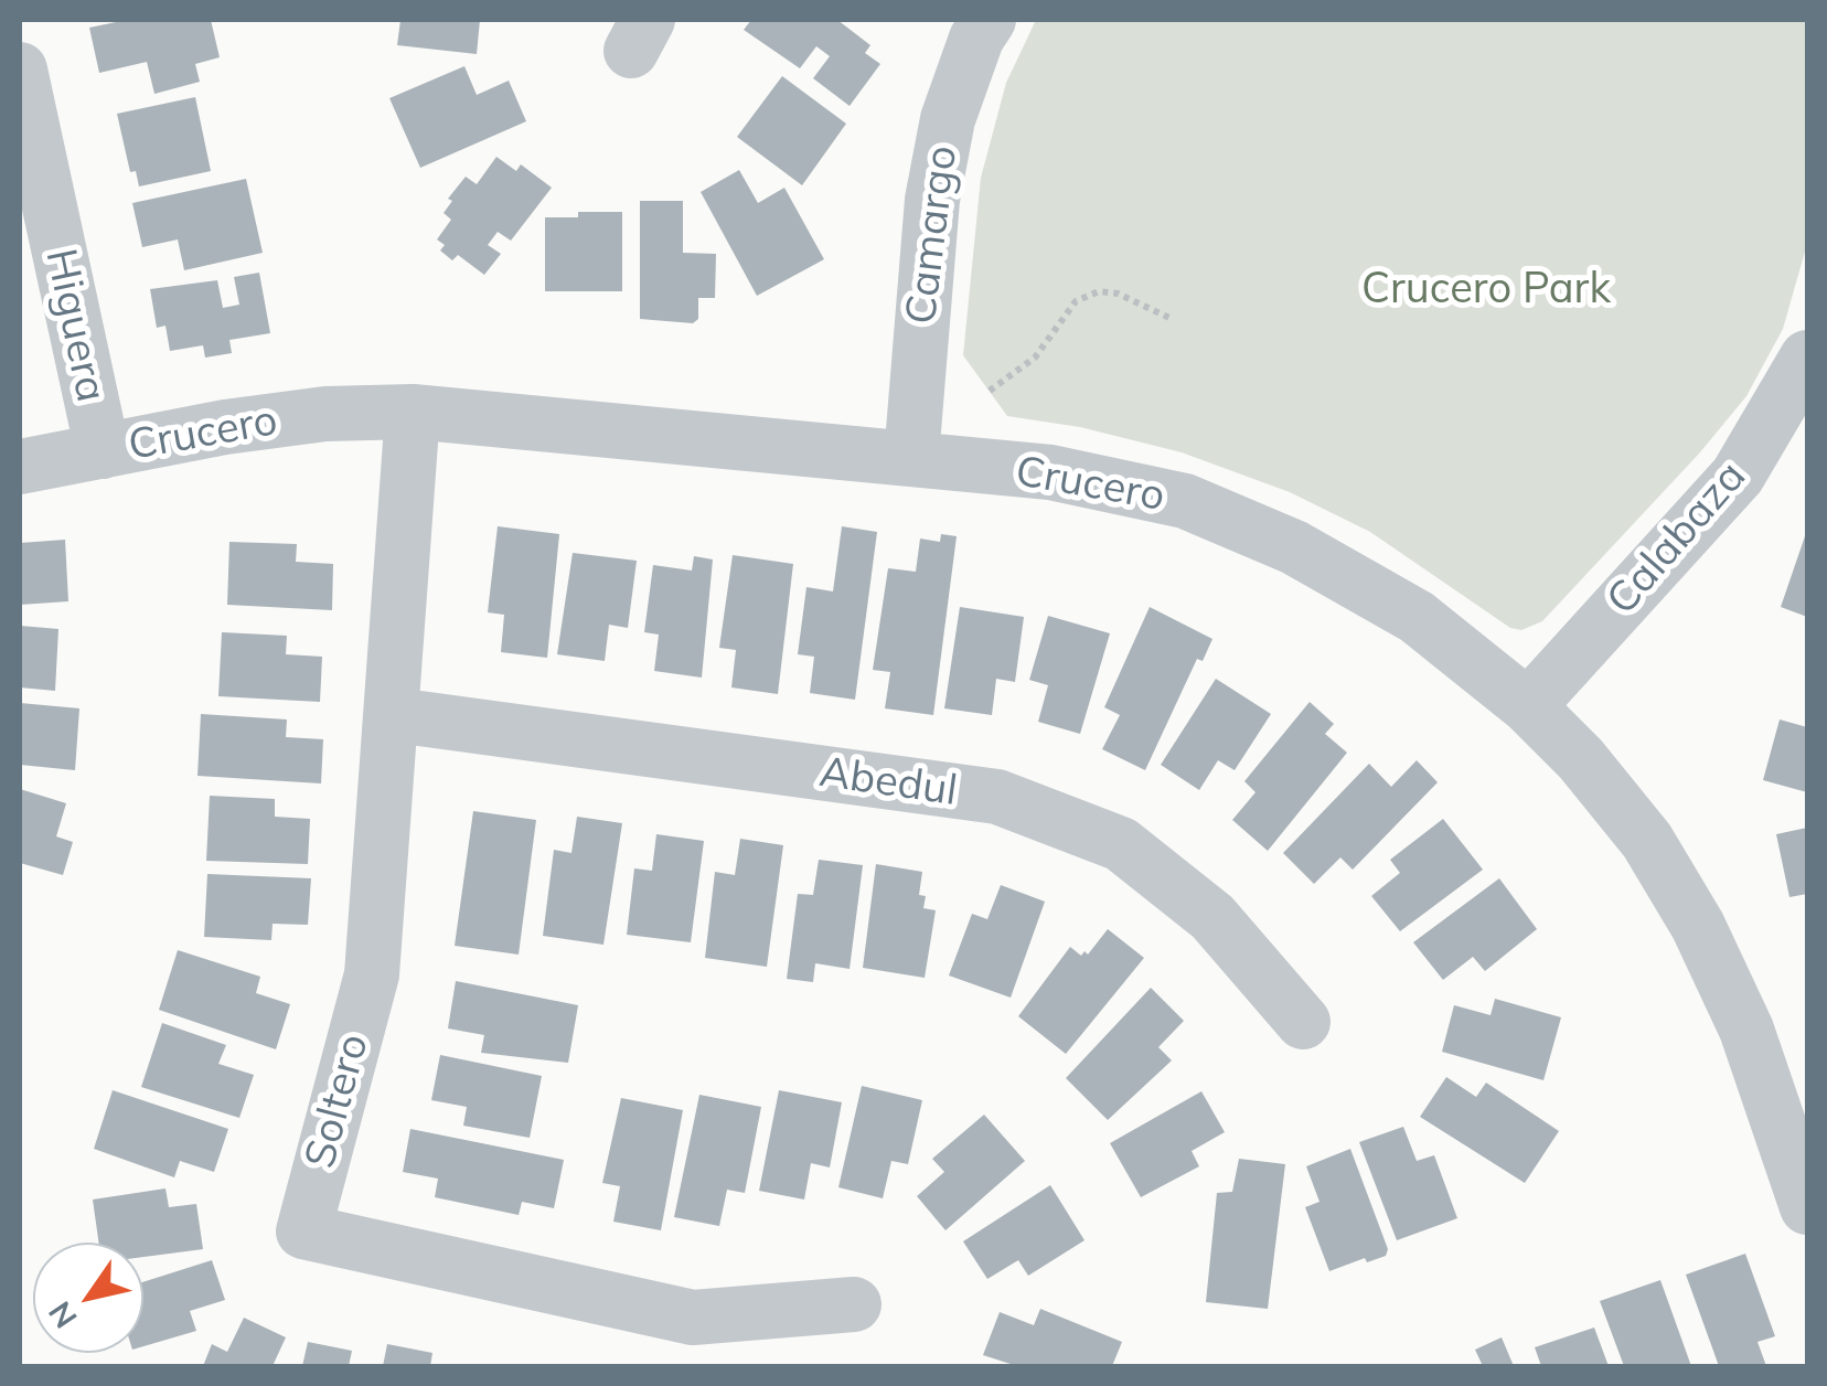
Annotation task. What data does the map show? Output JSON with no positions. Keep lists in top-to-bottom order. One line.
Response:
{"streets":{"street":["Camargo","Higuera","Crucero","Calabaza","Abedul","Soltero"]},"crossings":[["Camargo","Crucero"],["Higuera","Crucero"],["Crucero","Calabaza"],["Crucero","Soltero"],["Abedul","Soltero"]],"parks":["Crucero Park"],"north":"bottom left"}
